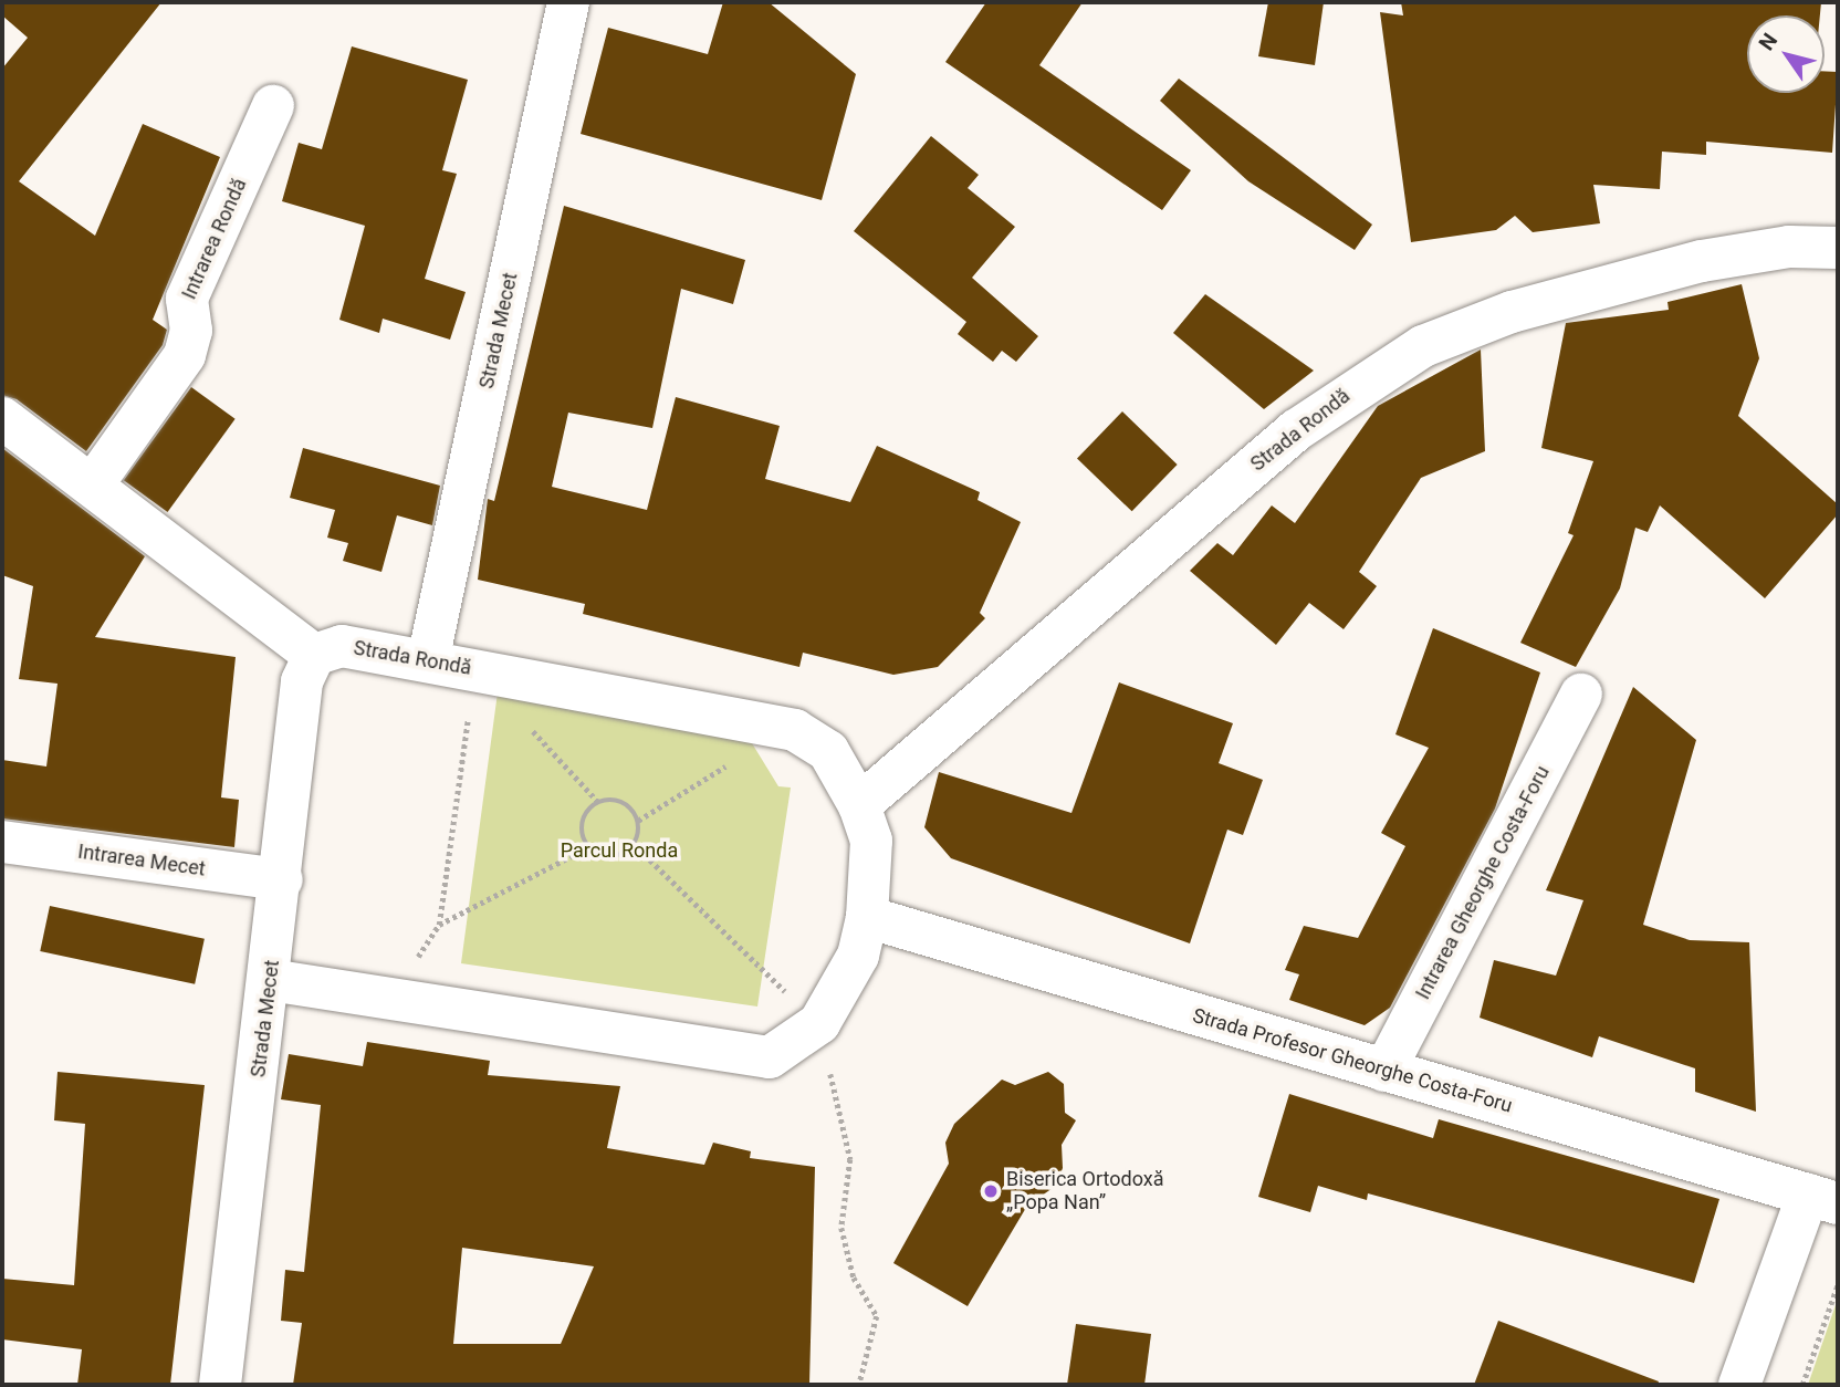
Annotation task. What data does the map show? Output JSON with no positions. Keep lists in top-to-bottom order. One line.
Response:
{"streets":{"street":["Intrarea Rondă","Strada Mecet","Strada Rondă","Intrarea Mecet","Intrarea Gheorghe Costa-Foru","Strada Profesor Gheorghe Costa-Foru"]},"crossings":[["Strada Mecet","Strada Rondă"],["Strada Mecet","Intrarea Mecet"],["Strada Rondă","Strada Profesor Gheorghe Costa-Foru"],["Intrarea Gheorghe Costa-Foru","Strada Profesor Gheorghe Costa-Foru"]],"parks":["Parcul Ronda"],"places":["Biserica Ortodoxă „Popa Nan”"],"north":"top left"}
